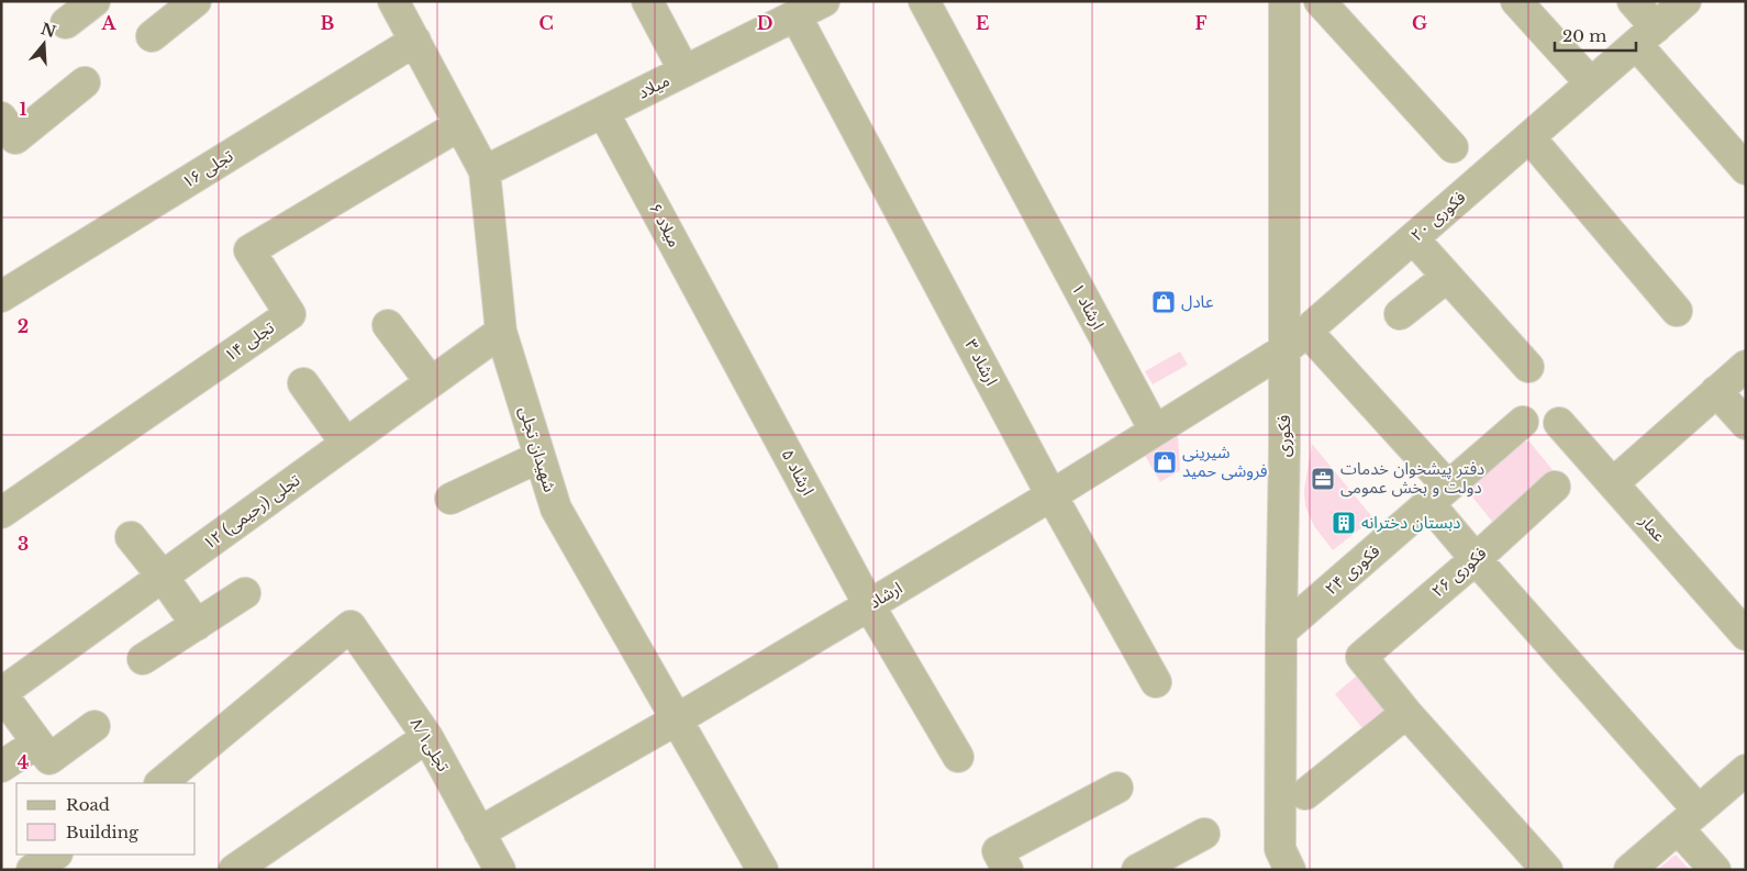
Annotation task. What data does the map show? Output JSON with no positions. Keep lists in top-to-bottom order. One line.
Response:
{"streets":{"street":["میلاد","۱۶ تجلی","فکوری ۲۰","۶ میلاد","۱ ارشاد","تجلی ۱۴","۳ ارشاد","فکوری","شهیدان تجلی","۵ ارشاد","۱۲ تجلی (رحیمی)","عمار","فکوری ۲۴","فکوری ۲۶","ارشاد","تجلی۸/۱"]},"crossings":[["میلاد","۶ میلاد"],["میلاد","۳ ارشاد"],["میلاد","شهیدان تجلی"],["۱۶ تجلی","شهیدان تجلی"],["فکوری ۲۰","فکوری"],["فکوری ۲۰","ارشاد"],["۶ میلاد","۵ ارشاد"],["۱ ارشاد","ارشاد"],["تجلی ۱۴","شهیدان تجلی"],["۳ ارشاد","ارشاد"],["فکوری","فکوری ۲۴"],["فکوری","ارشاد"],["شهیدان تجلی","۱۲ تجلی (رحیمی)"],["شهیدان تجلی","ارشاد"],["۵ ارشاد","ارشاد"],["ارشاد","تجلی۸/۱"]],"places":{"shop":["عادل","شیرینی فروشی حمید"],"office":["دفتر پیشخوان خدمات دولت و بخش عمومی"],"building":["دبستان دخترانه"]},"legend":["Road","Building"],"scale_bar":"20 m","north":"top","grid":{"columns":["A","B","C","D","E","F","G"],"rows":["1","2","3","4"]}}
